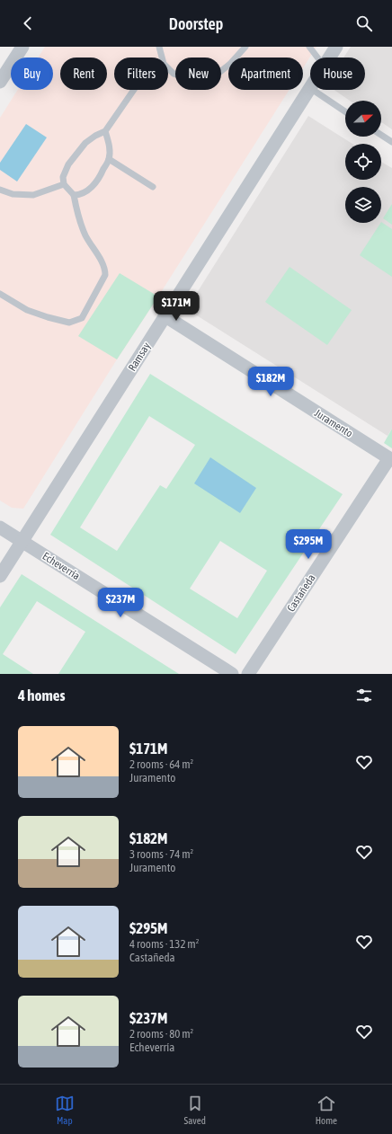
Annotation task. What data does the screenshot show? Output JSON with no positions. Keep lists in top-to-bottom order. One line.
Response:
{"streets":{"street":["Ramsay","Juramento","Echeverría","Castañeda"]},"crossings":[["Ramsay","Juramento"],["Ramsay","Echeverría"],["Juramento","Castañeda"]],"north":"right","page":{"header":"Doorstep","chip":["Buy","Rent","Filters","New","Apartment","House"],"price":["$171M","$182M","$295M","$237M"],"heading":"4 homes","list":[{"name":"$171M","note":"2 rooms · 64 m² · Juramento"},{"name":"$182M","note":"3 rooms · 74 m² · Juramento"},{"name":"$295M","note":"4 rooms · 132 m² · Castañeda"},{"name":"$237M","note":"2 rooms · 80 m² · Echeverría"}],"tabs":["Map","Saved","Home"]}}
